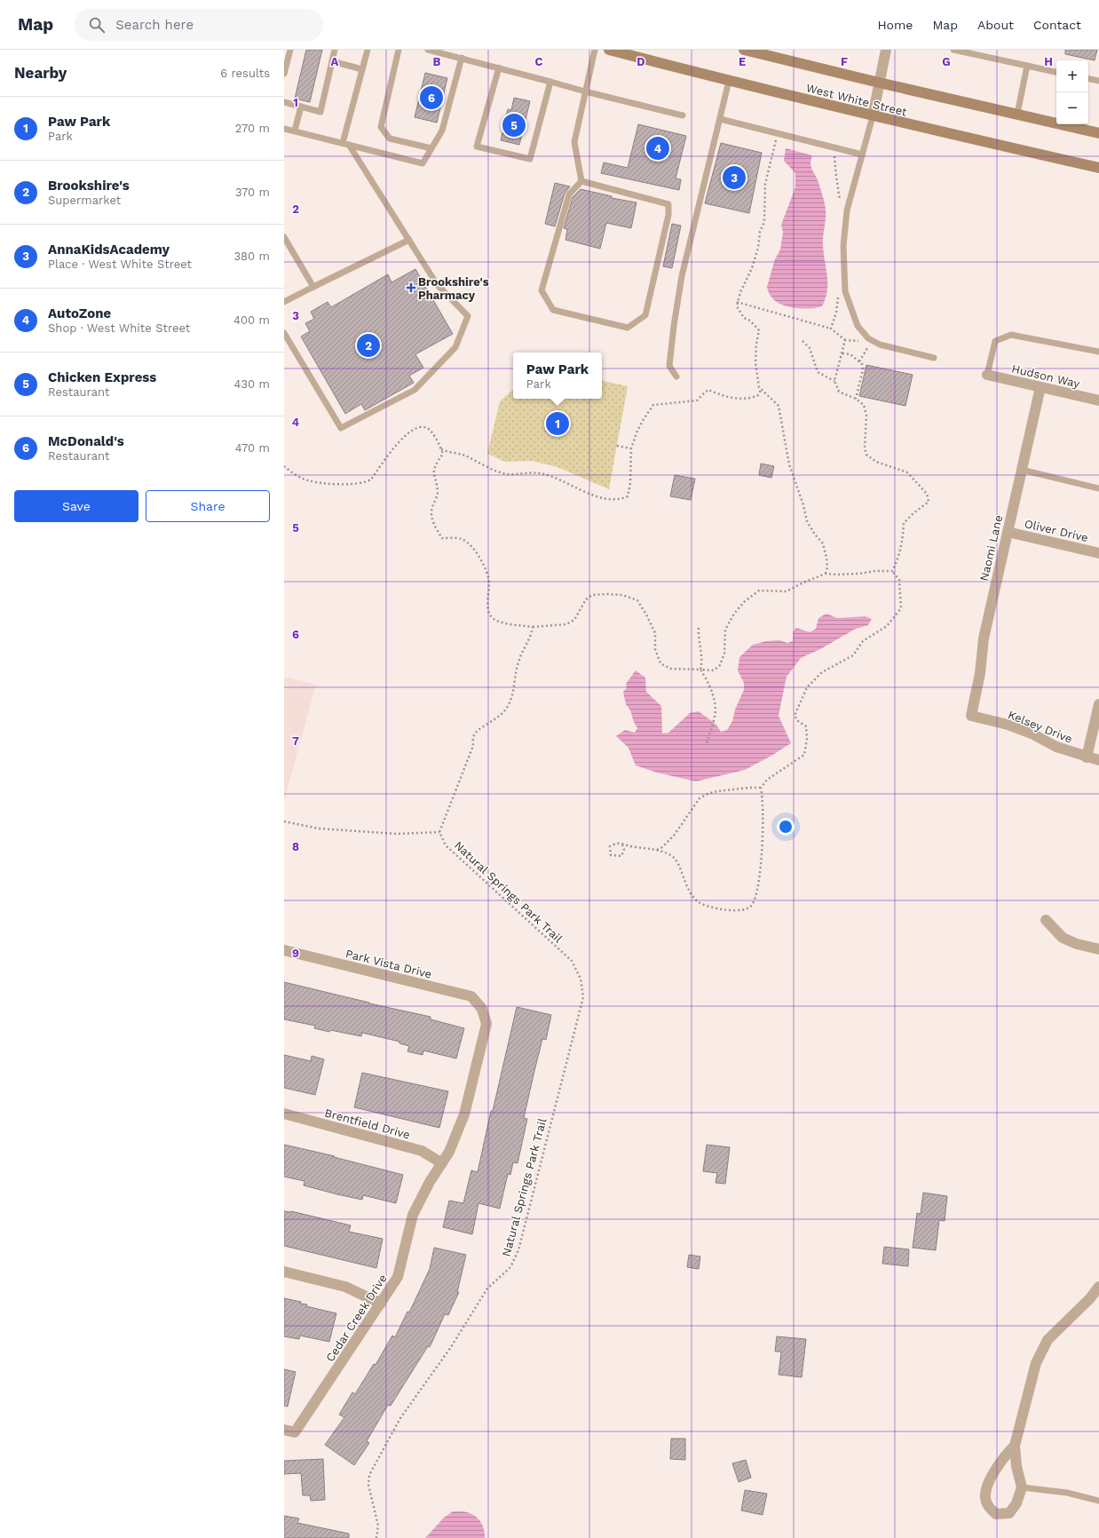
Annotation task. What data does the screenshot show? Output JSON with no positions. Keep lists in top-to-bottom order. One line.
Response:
{"streets":{"main road":["West White Street"],"street":["Hudson Way","Oliver Drive","Naomi Lane","Kelsey Drive","Park Vista Drive","Brentfield Drive","Cedar Creek Drive"],"path":["Natural Springs Park Trail"]},"crossings":[["Hudson Way","Naomi Lane"],["Oliver Drive","Naomi Lane"],["Naomi Lane","Kelsey Drive"],["Park Vista Drive","Cedar Creek Drive"],["Brentfield Drive","Cedar Creek Drive"]],"places":{"health":["Brookshire's Pharmacy"]},"page":{"header":"Map","search":"Search here","nav":["Home","Map","About","Contact"],"heading":["Nearby","6 results"],"map_buttons":["+","−"],"pins":["6","5","4","3","2","1"],"list":[{"mark":"1","name":"Paw Park","note":"Park","value":"270 m"},{"mark":"2","name":"Brookshire's","note":"Supermarket","value":"370 m"},{"mark":"3","name":"AnnaKidsAcademy","note":"Place · West White Street","value":"380 m"},{"mark":"4","name":"AutoZone","note":"Shop · West White Street","value":"400 m"},{"mark":"5","name":"Chicken Express","note":"Restaurant","value":"430 m"},{"mark":"6","name":"McDonald's","note":"Restaurant","value":"470 m"}],"popup":["Paw Park","Park"],"buttons":["Save","Share"]},"grid":{"columns":["A","B","C","D","E","F","G","H"],"rows":["1","2","3","4","5","6","7","8","9"]}}
